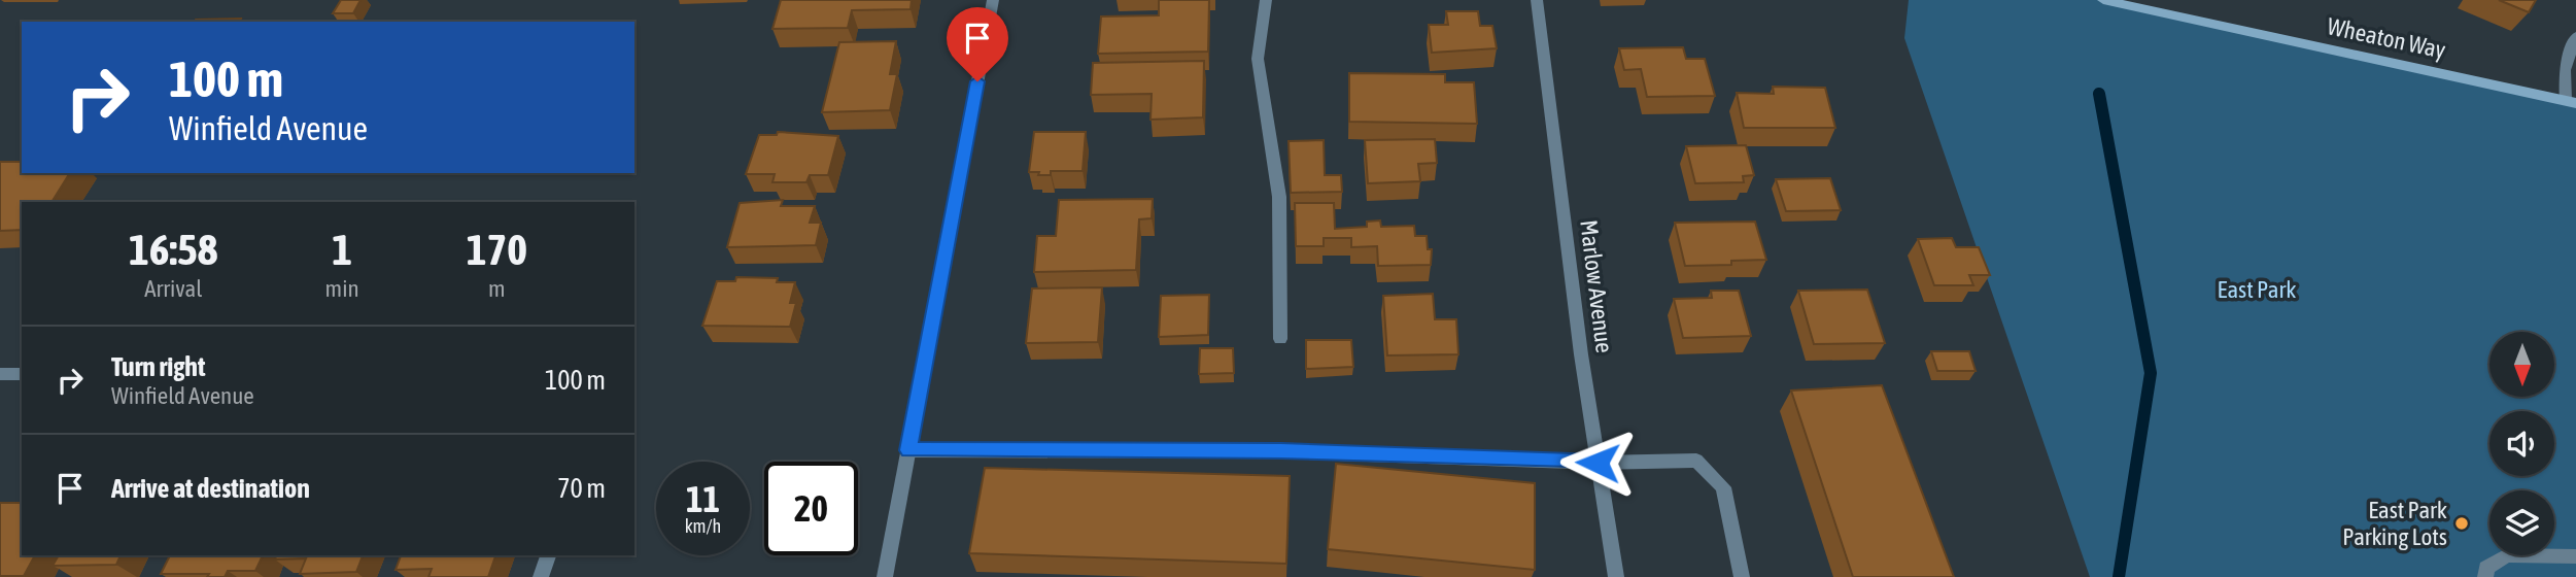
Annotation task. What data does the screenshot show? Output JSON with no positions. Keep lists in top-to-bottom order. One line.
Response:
{"streets":{"main road":["Wheaton Way"],"street":["Marlow Avenue"]},"parks":["East Park"],"places":["East Park Parking Lots"],"north":"bottom","page":{"turn":["100 m","Winfield Avenue"],"eta":["16:58","Arrival","1","min","170","m"],"list":[{"name":"Turn right","note":"Winfield Avenue","value":"100 m"},{"name":"Arrive at destination","value":"70 m"}],"speed":"11 km/h","limit":"20"}}
